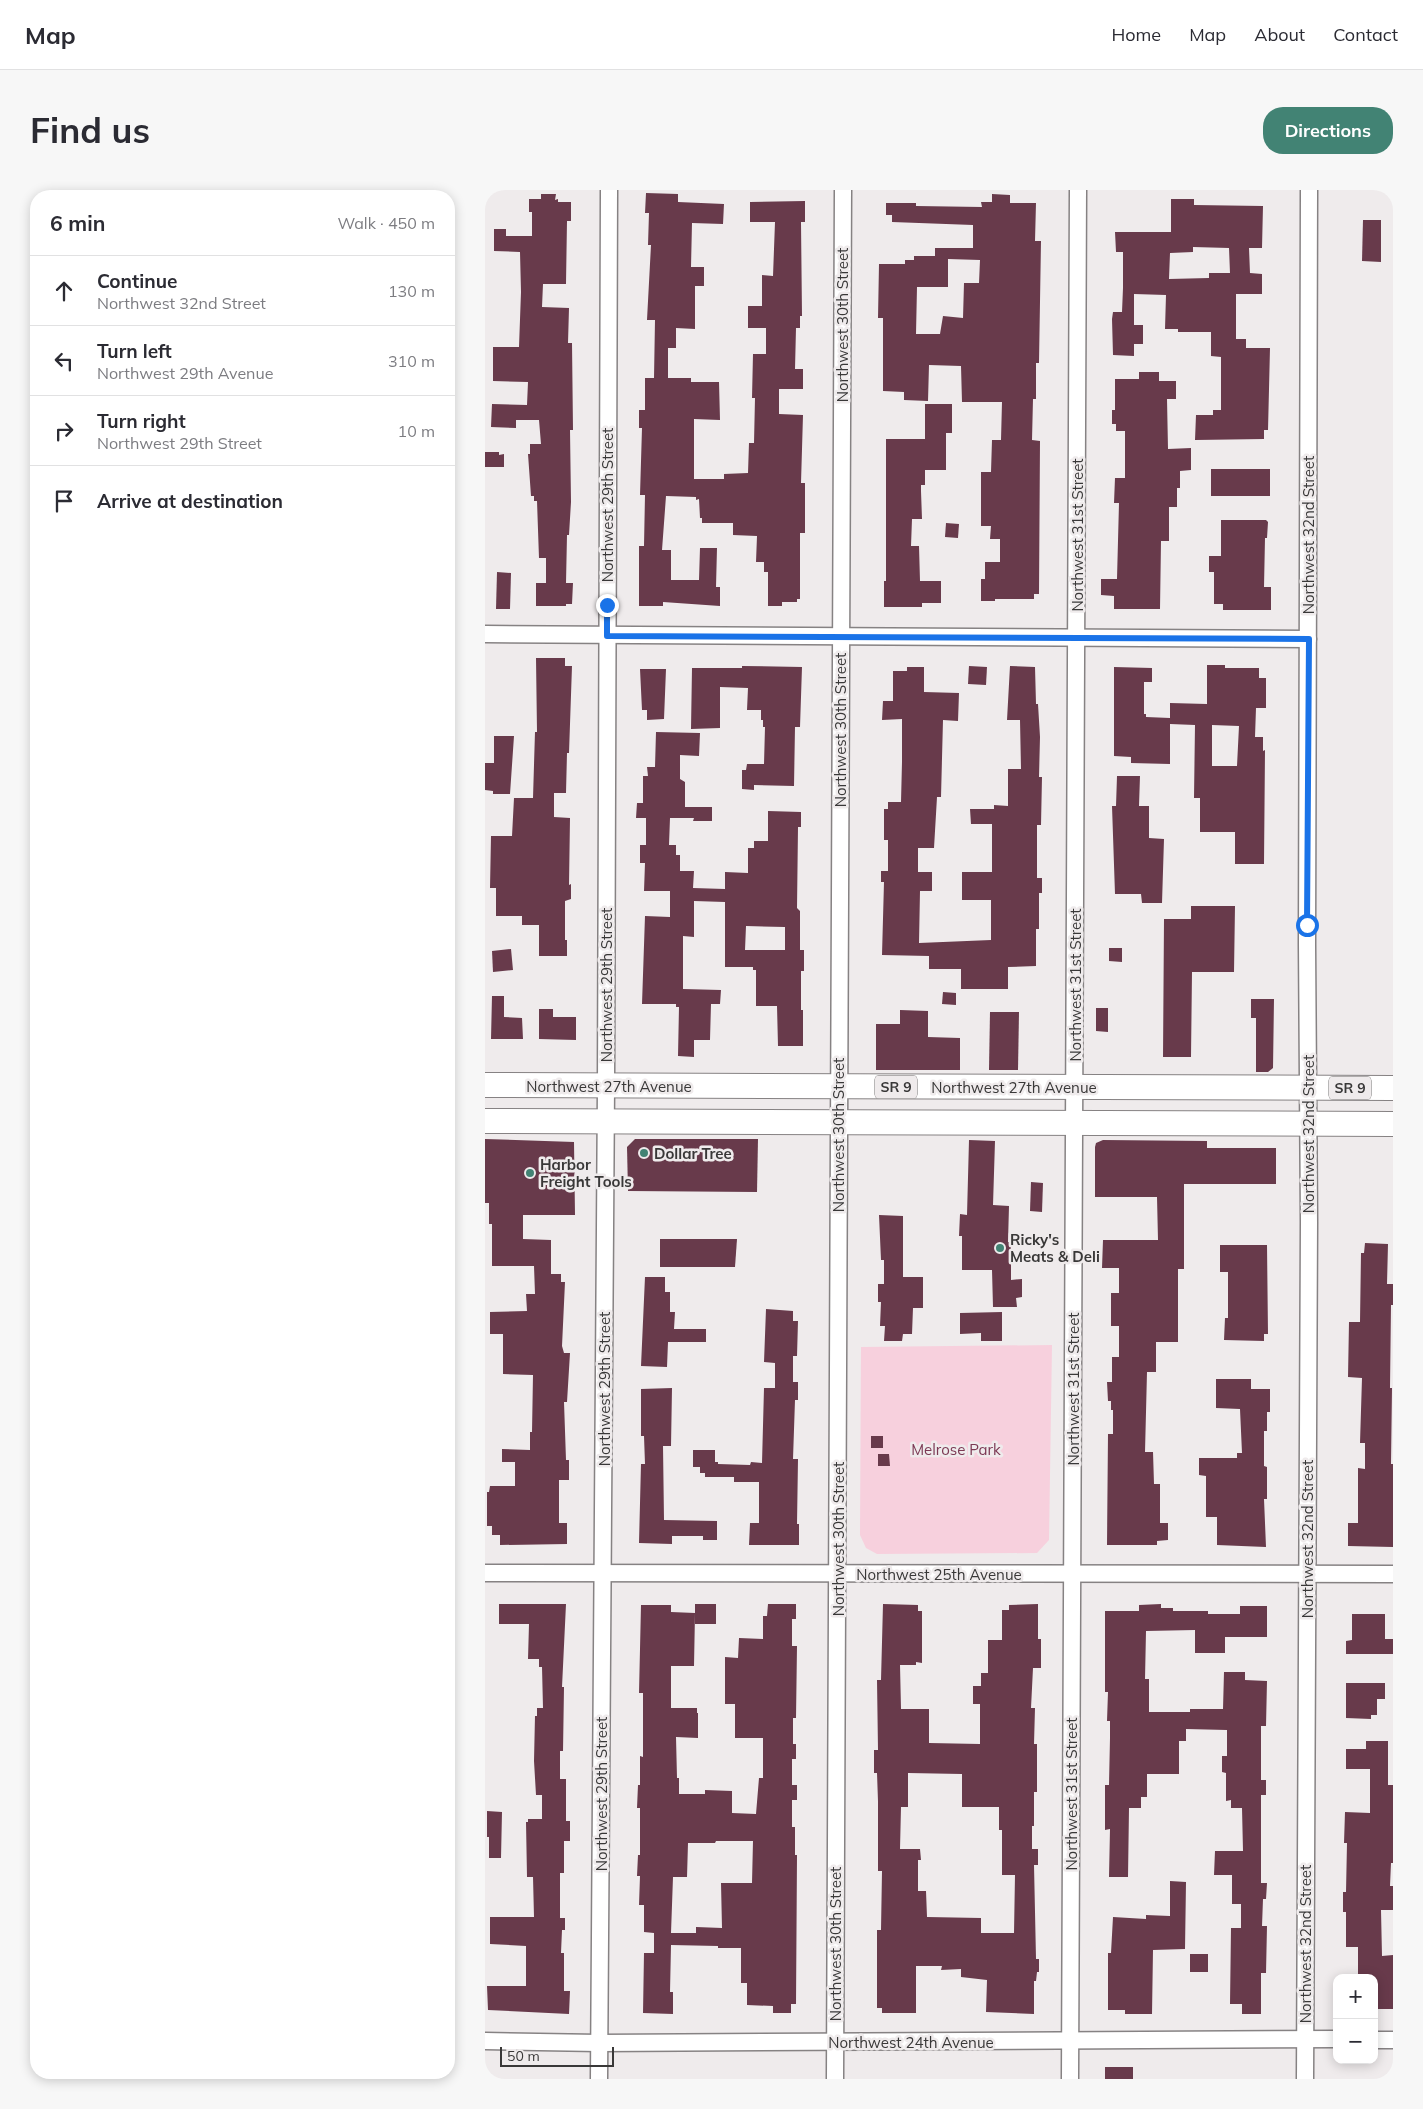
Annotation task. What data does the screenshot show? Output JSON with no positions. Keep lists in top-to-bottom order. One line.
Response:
{"streets":{"highway":["Northwest 27th Avenue","SR 9"],"street":["Northwest 30th Street","Northwest 29th Street","Northwest 31st Street","Northwest 32nd Street","Northwest 25th Avenue","Northwest 24th Avenue"]},"crossings":[["Northwest 30th Street","Northwest 27th Avenue"],["Northwest 30th Street","Northwest 25th Avenue"],["Northwest 30th Street","Northwest 24th Avenue"],["Northwest 29th Street","Northwest 27th Avenue"],["Northwest 29th Street","Northwest 25th Avenue"],["Northwest 29th Street","Northwest 24th Avenue"],["Northwest 31st Street","Northwest 27th Avenue"],["Northwest 31st Street","Northwest 25th Avenue"],["Northwest 31st Street","Northwest 24th Avenue"],["Northwest 32nd Street","Northwest 27th Avenue"],["Northwest 32nd Street","Northwest 25th Avenue"],["Northwest 32nd Street","Northwest 24th Avenue"]],"parks":["Melrose Park"],"places":["Dollar Tree","Harbor Freight Tools","Ricky's Meats & Deli"],"scale_bar":"50 m","page":{"header":"Map","nav":["Home","Map","About","Contact"],"buttons":"Directions","title":"Find us","heading":["6 min","Walk · 450 m"],"list":[["Continue","Northwest 32nd Street","130 m"],["Turn left","Northwest 29th Avenue","310 m"],["Turn right","Northwest 29th Street","10 m"],"Arrive at destination"],"map_buttons":["+","−"],"scale":"50 m"}}
